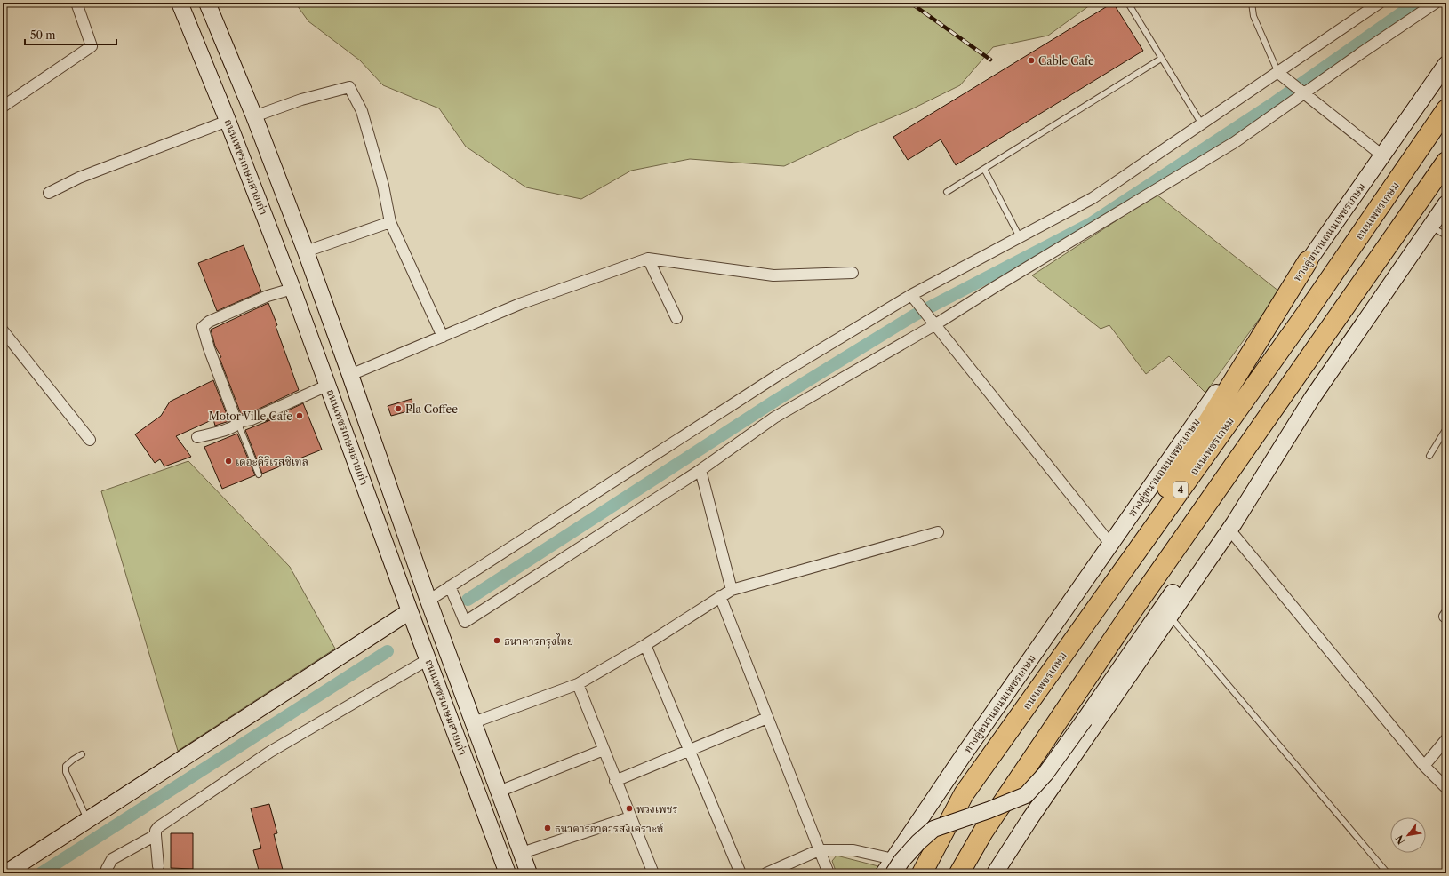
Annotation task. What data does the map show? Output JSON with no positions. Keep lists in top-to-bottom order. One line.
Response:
{"streets":{"highway":["ถนนเพชรเกษม","4"],"main road":["ถนนเพชรเกษมสายเก่า","ทางคู่ขนานถนนเพชรเกษม"]},"places":["Cable Cafe","Pla Coffee","Motor Ville Cafe","เดอะคีรีเรสซิเทล","ธนาคารกรุงไทย","พวงเพชร","ธนาคารอาคารสงเคราะห์"],"scale_bar":"50 m","north":"bottom left"}
